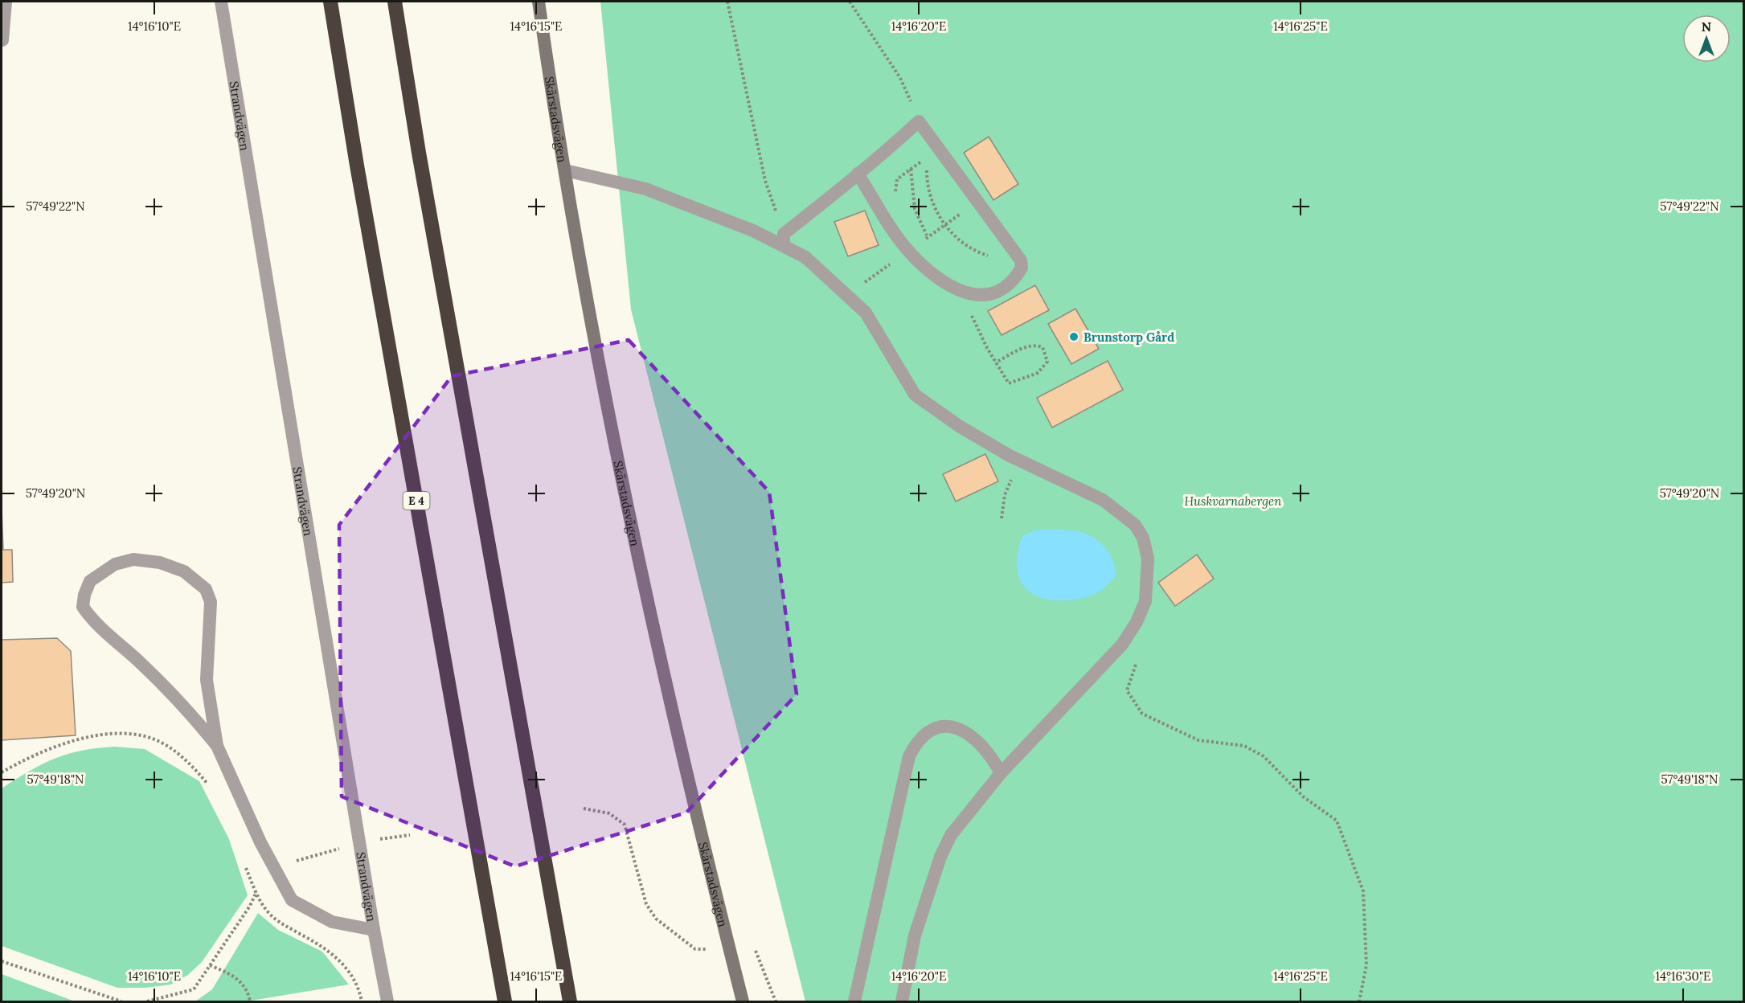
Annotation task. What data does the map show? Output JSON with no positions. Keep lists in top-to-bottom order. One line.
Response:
{"streets":{"highway":["E 4"],"main road":["Skärstadsvägen"],"street":["Strandvägen"]},"parks":["Huskvarnabergen"],"places":["Brunstorp Gård"],"north":"top","coordinates":["14°16'10\"E","14°16'15\"E","14°16'20\"E","14°16'25\"E","57°49'22\"N","57°49'20\"N","57°49'18\"N","14°16'30\"E"]}
